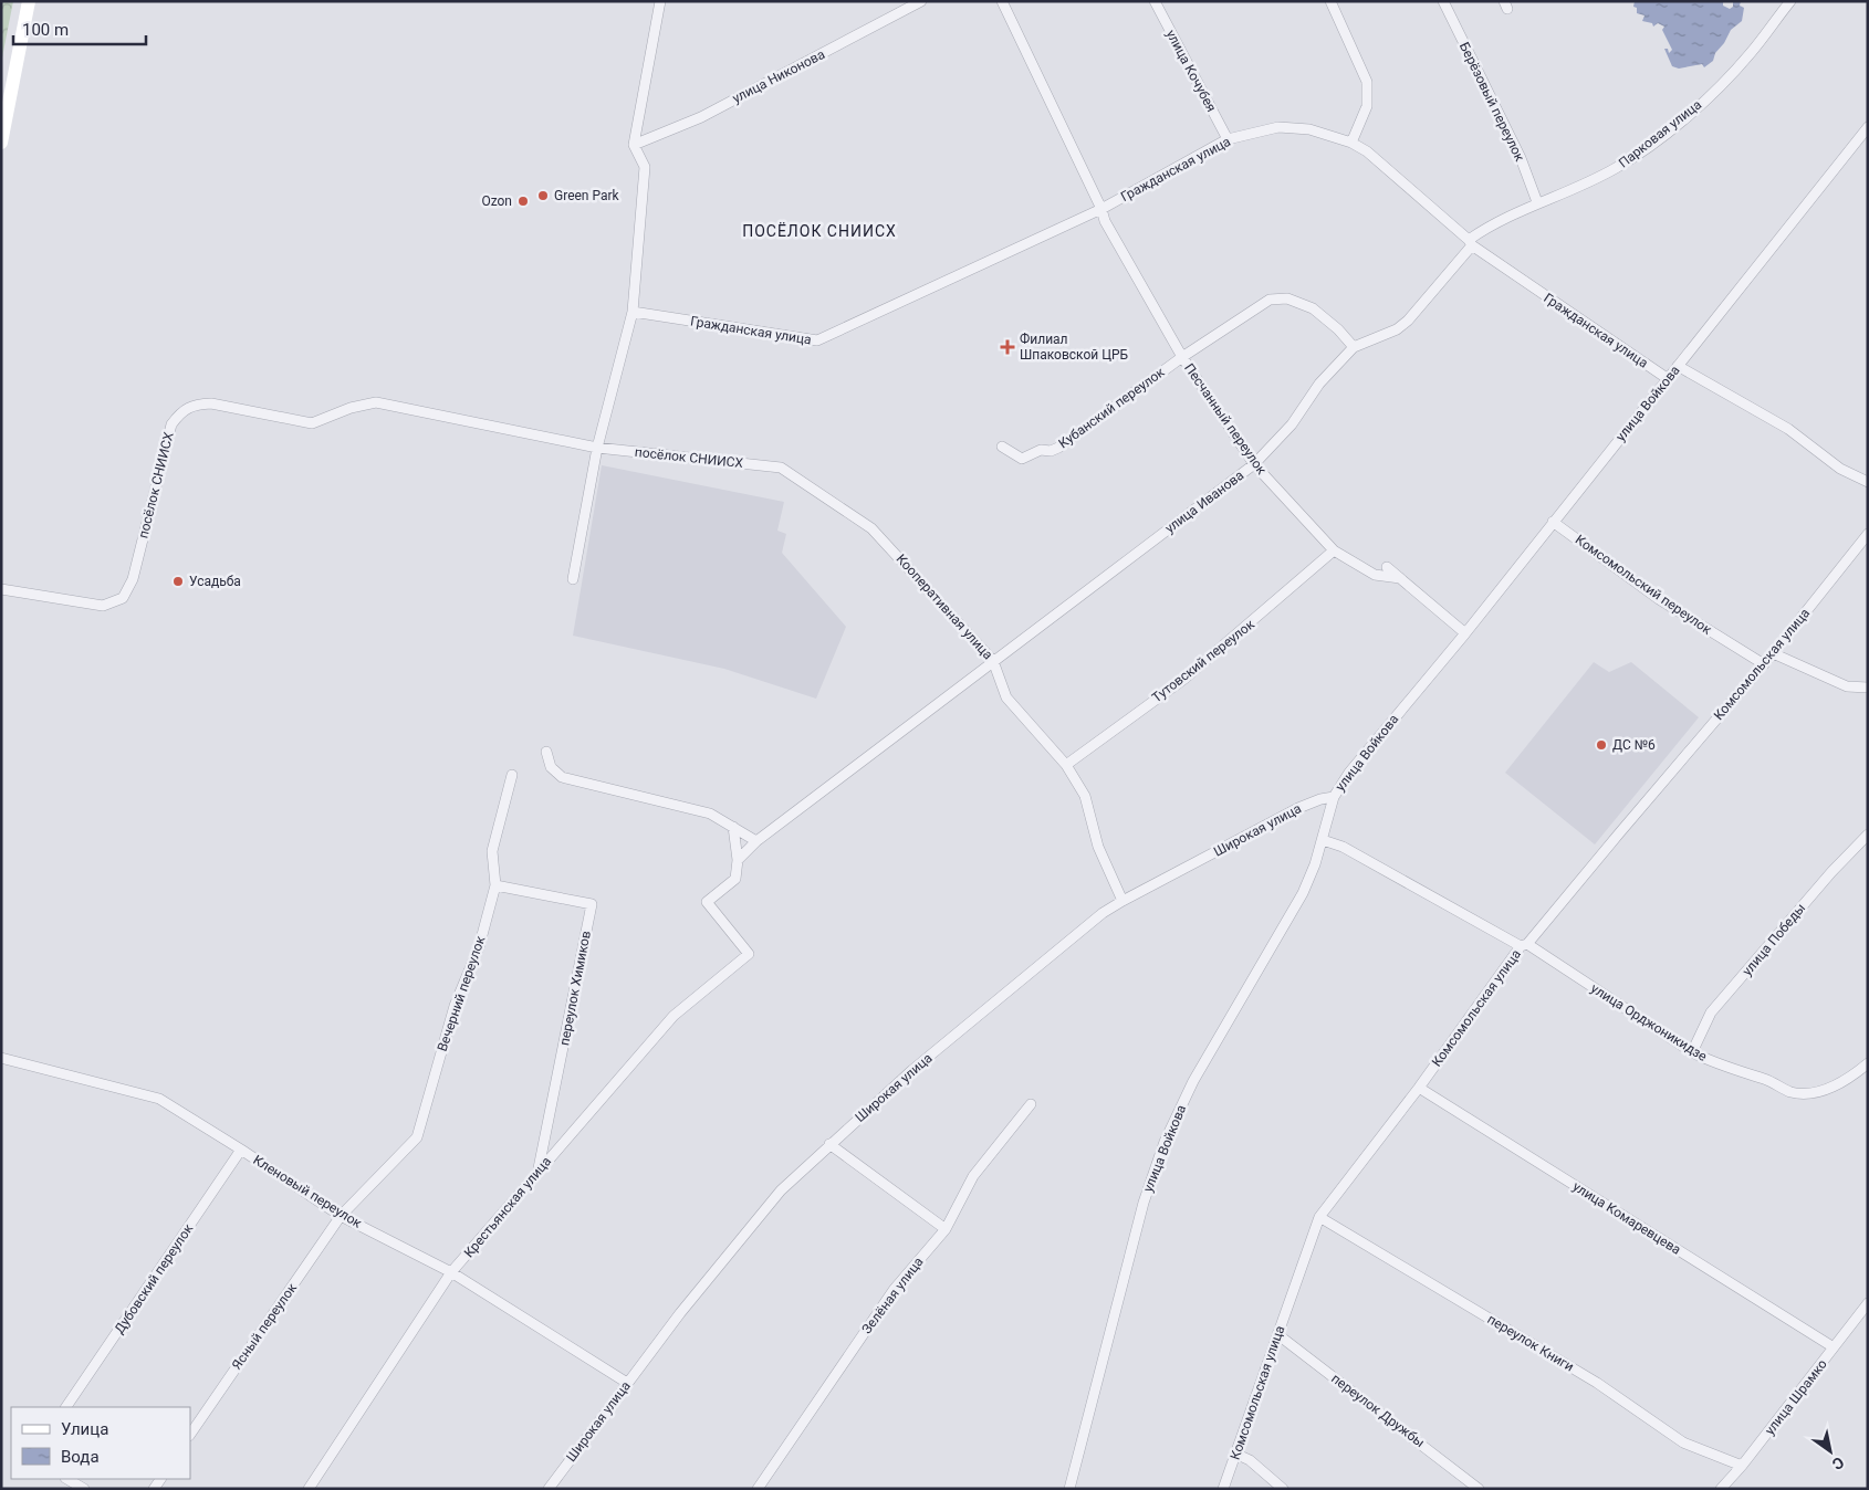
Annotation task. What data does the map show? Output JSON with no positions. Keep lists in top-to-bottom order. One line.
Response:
{"streets":{"street":["улица Кочубея","улица Никонова","Берёзовый переулок","Парковая улица","Гражданская улица","улица Войкова","Кубанский переулок","Песчанный переулок","посёлок СНИИСХ","улица Иванова","Комсомольский переулок","Кооперативная улица","Тутовский переулок","Комсомольская улица","Широкая улица","улица Победы","переулок Химиков","Вечерний переулок","улица Орджоникидзе","Кленовый переулок","Крестьянская улица","улица Комаревцева","Дубовский переулок","Зелёная улица","Ясный переулок","переулок Книги","улица Шрамко","переулок Дружбы"]},"crossings":[["улица Кочубея","Гражданская улица"],["Берёзовый переулок","Парковая улица"],["Парковая улица","Гражданская улица"],["Парковая улица","улица Иванова"],["Гражданская улица","улица Войкова"],["Гражданская улица","Песчанный переулок"],["Гражданская улица","улица Иванова"],["улица Войкова","Комсомольский переулок"],["улица Войкова","Широкая улица"],["улица Войкова","улица Орджоникидзе"],["Кубанский переулок","Песчанный переулок"],["Кубанский переулок","улица Иванова"],["Песчанный переулок","улица Иванова"],["Песчанный переулок","Тутовский переулок"],["посёлок СНИИСХ","Кооперативная улица"],["улица Иванова","Кооперативная улица"],["улица Иванова","Крестьянская улица"],["Комсомольский переулок","Комсомольская улица"],["Кооперативная улица","Тутовский переулок"],["Кооперативная улица","Широкая улица"],["Комсомольская улица","улица Орджоникидзе"],["Комсомольская улица","улица Комаревцева"],["Комсомольская улица","переулок Книги"],["Комсомольская улица","переулок Дружбы"],["Широкая улица","Кленовый переулок"],["улица Победы","улица Орджоникидзе"],["переулок Химиков","Вечерний переулок"],["переулок Химиков","Крестьянская улица"],["Вечерний переулок","Кленовый переулок"],["Вечерний переулок","Ясный переулок"],["Кленовый переулок","Крестьянская улица"],["Кленовый переулок","Дубовский переулок"],["Кленовый переулок","Ясный переулок"],["улица Комаревцева","улица Шрамко"],["переулок Книги","улица Шрамко"]],"districts":["ПОСЁЛОК СНИИСХ"],"places":{"other":["Green Park","Ozon","Усадьба","ДС №6"],"health":["Филиал Шпаковской ЦРБ"]},"legend":["Улица","Вода"],"scale_bar":"100 m","north":"bottom right"}
